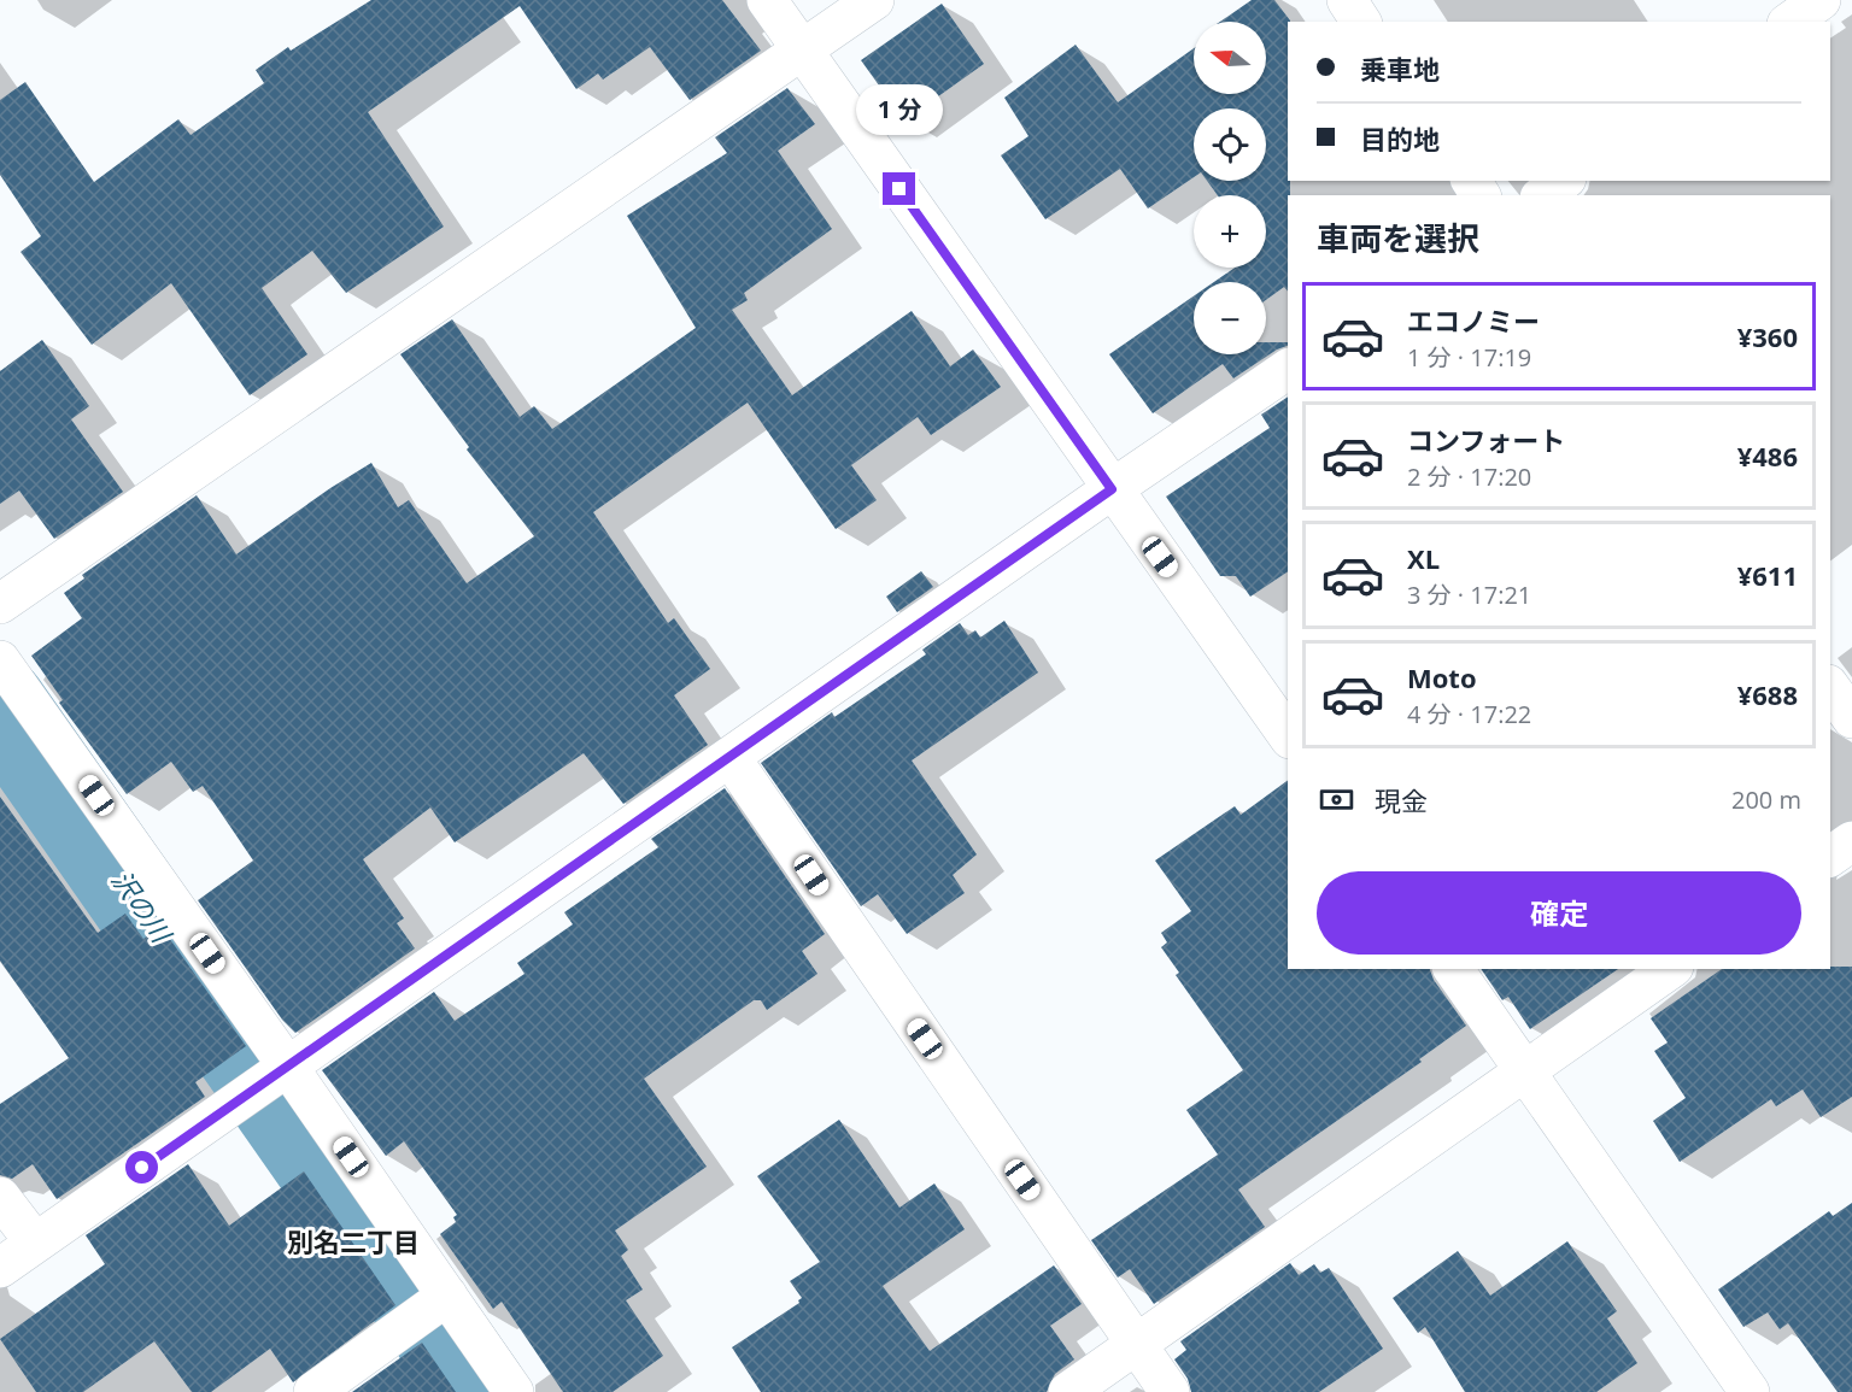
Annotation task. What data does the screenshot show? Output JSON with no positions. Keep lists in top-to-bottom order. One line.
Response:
{"districts":["別名二丁目"],"water":["沢の川"],"north":"left","page":{"map_buttons":["+","−"],"banner":["乗車地","目的地"],"bubble":"1 分","heading":"車両を選択","list":[{"name":"エコノミー","note":"1 分 · 17:19","value":"¥360"},{"name":"コンフォート","note":"2 分 · 17:20","value":"¥486"},{"name":"XL","note":"3 分 · 17:21","value":"¥611"},{"name":"Moto","note":"4 分 · 17:22","value":"¥688"}],"pay":["現金","200 m"],"buttons":"確定"}}
